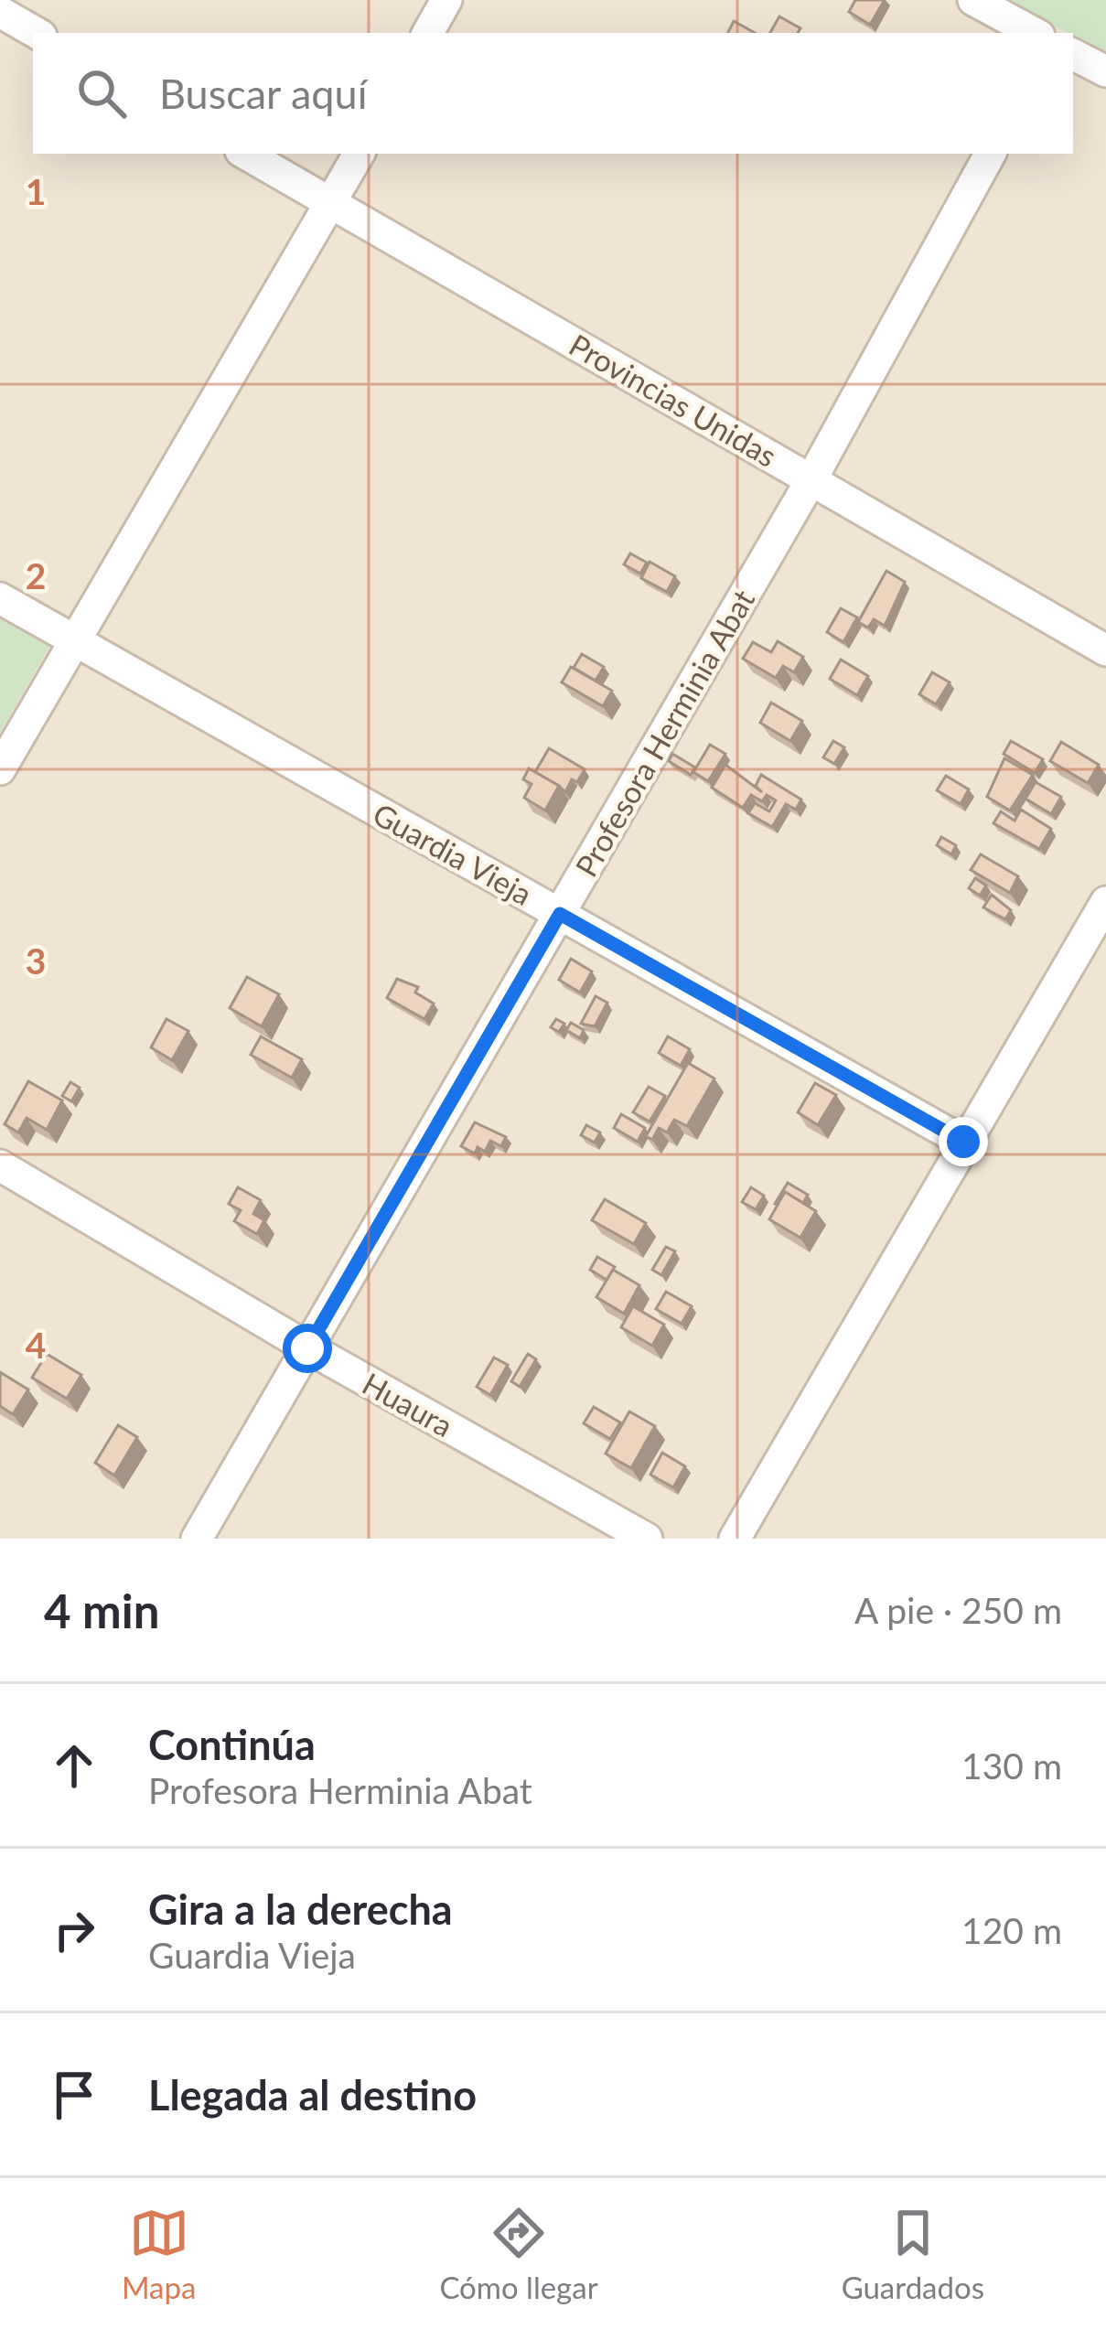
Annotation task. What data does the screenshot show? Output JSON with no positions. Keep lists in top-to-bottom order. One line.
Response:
{"streets":{"street":["Provincias Unidas","Profesora Herminia Abat","Guardia Vieja","Huaura"]},"crossings":[["Provincias Unidas","Profesora Herminia Abat"],["Profesora Herminia Abat","Guardia Vieja"],["Profesora Herminia Abat","Huaura"]],"page":{"search":"Buscar aquí","heading":["4 min","A pie · 250 m"],"list":[["Continúa","Profesora Herminia Abat","130 m"],["Gira a la derecha","Guardia Vieja","120 m"],"Llegada al destino"],"nav":["Mapa","Cómo llegar","Guardados"]},"grid":{"rows":["1","2","3","4"]}}
